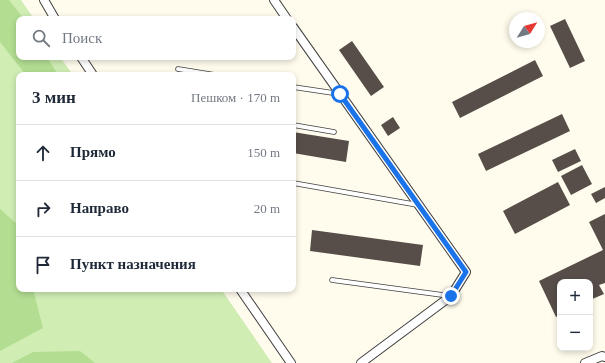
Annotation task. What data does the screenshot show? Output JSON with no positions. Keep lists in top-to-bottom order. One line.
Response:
{"north":"top right","page":{"search":"Поиск","heading":["3 мин","Пешком · 170 m"],"list":[["Прямо","150 m"],["Направо","20 m"],"Пункт назначения"],"map_buttons":["+","−"]}}
